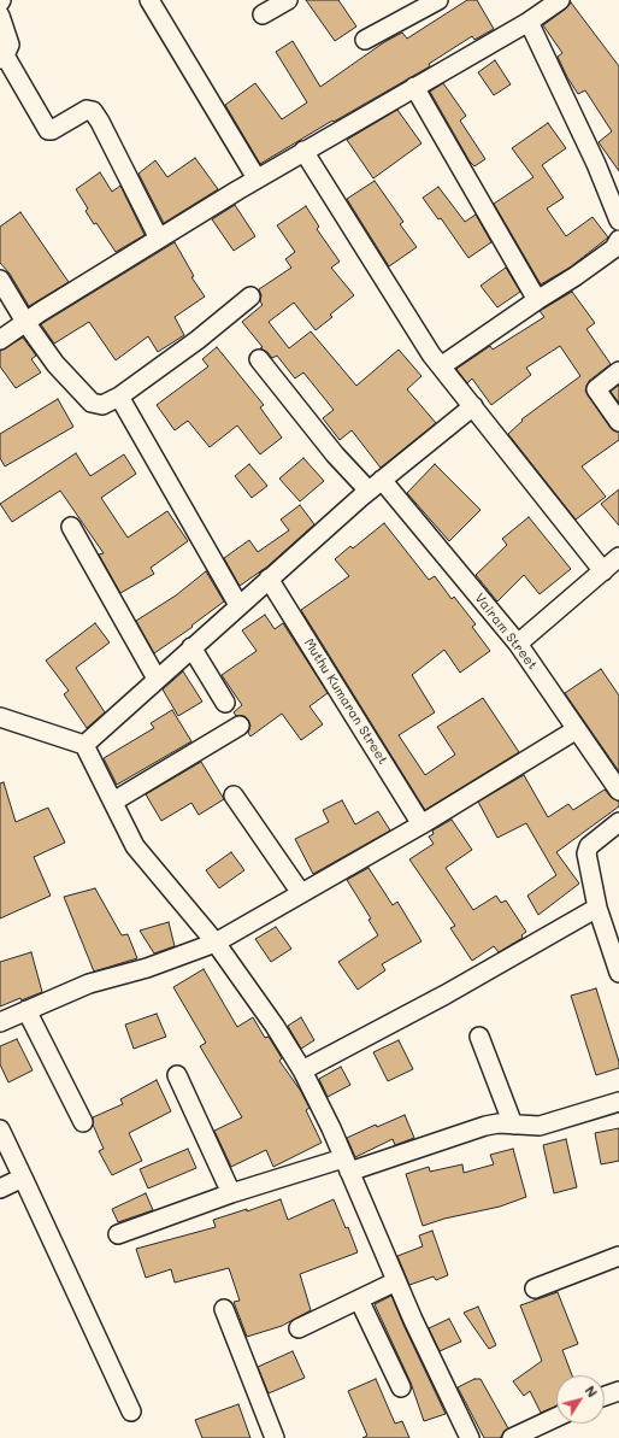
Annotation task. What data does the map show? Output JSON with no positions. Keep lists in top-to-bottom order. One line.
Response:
{"streets":{"street":["Vairam Street","Muthu Kumaran Street"]},"north":"top right"}
